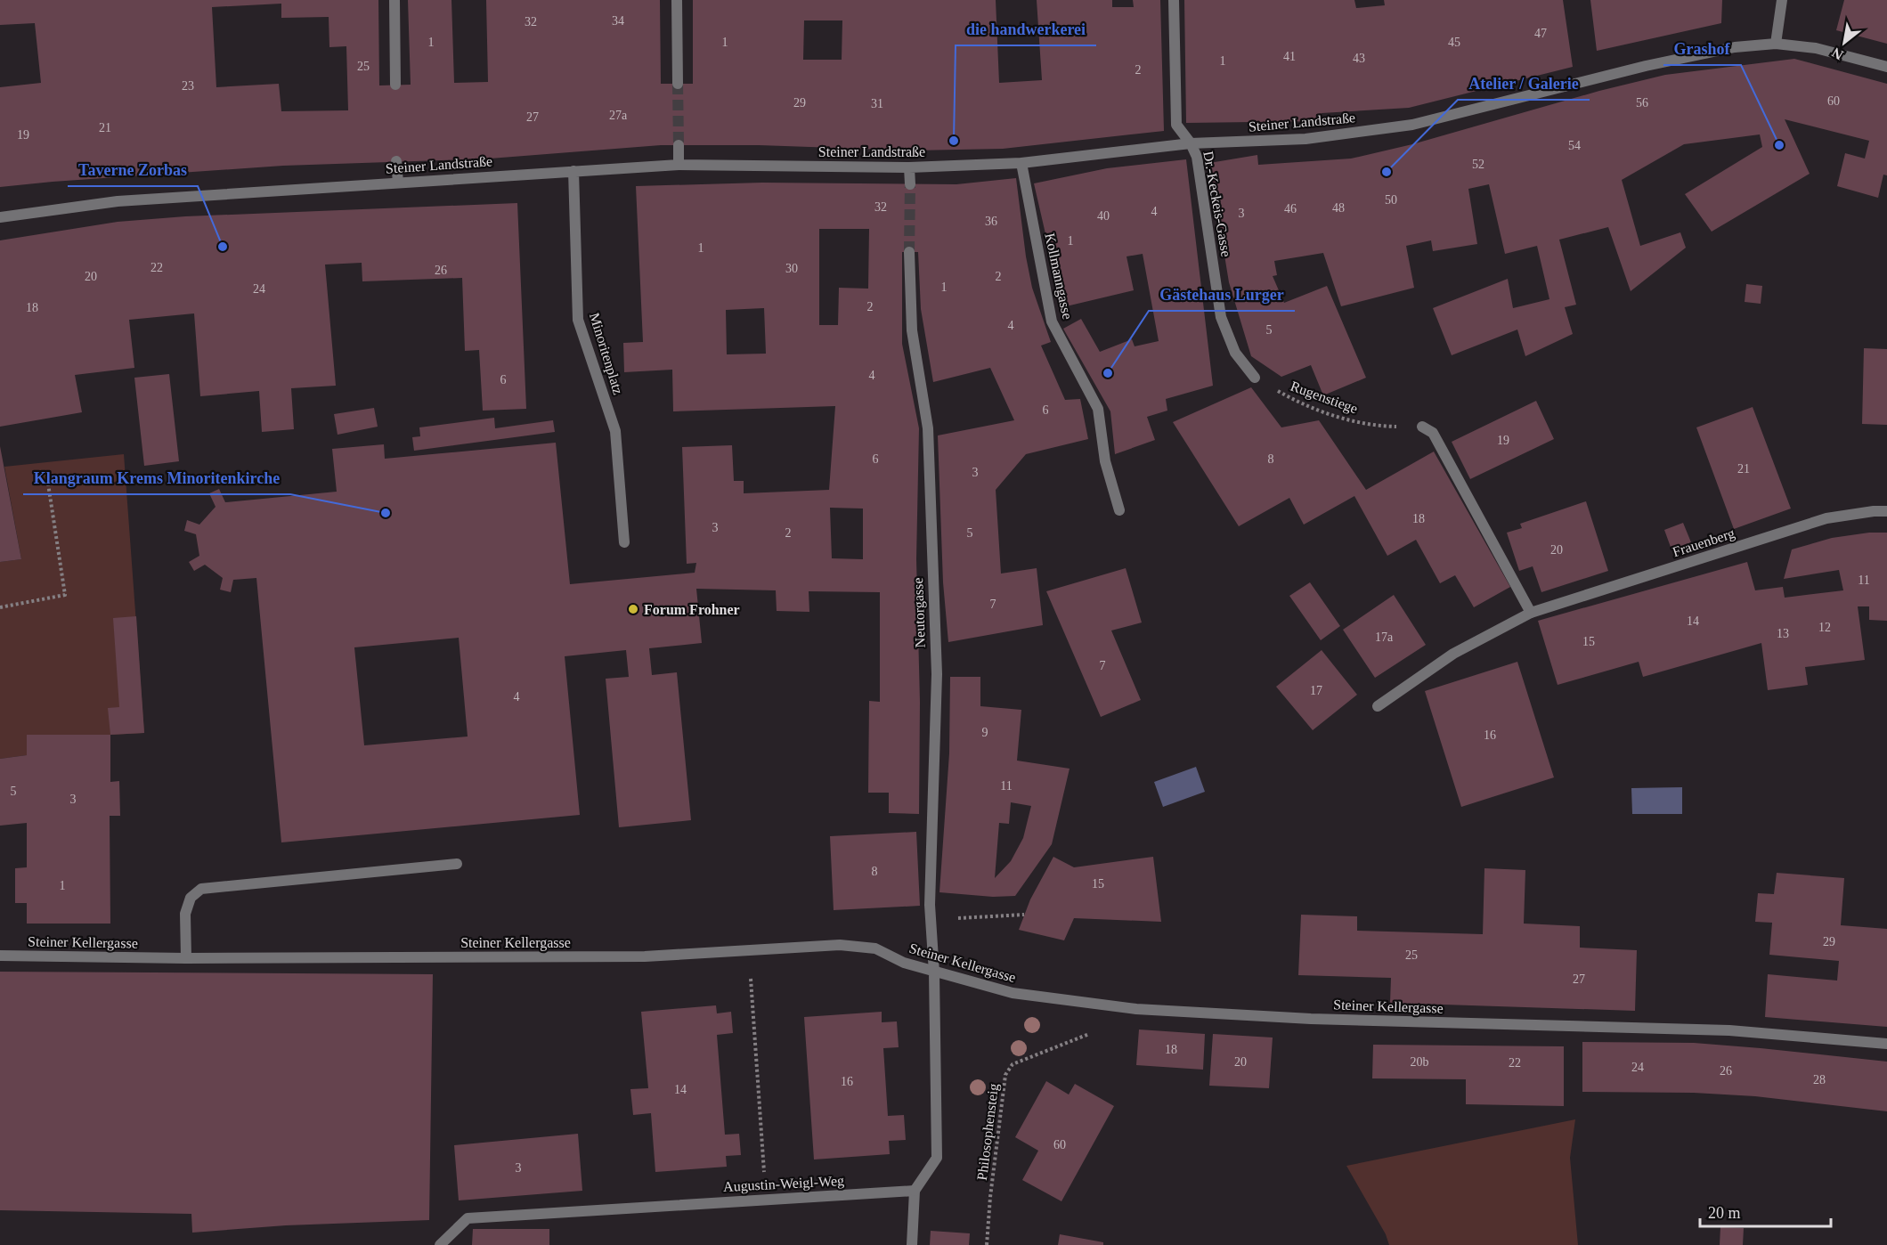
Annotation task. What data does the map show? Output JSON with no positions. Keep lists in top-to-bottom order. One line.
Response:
{"streets":{"street":["Steiner Landstraße","Dr.-Keckeis-Gasse","Kollmanngasse","Minoritenplatz","Frauenberg","Neutorgasse","Steiner Kellergasse","Augustin-Weigl-Weg"],"path":["Rugenstiege","Philosophensteig"]},"crossings":[["Steiner Landstraße","Dr.-Keckeis-Gasse"],["Steiner Landstraße","Kollmanngasse"],["Steiner Landstraße","Minoritenplatz"],["Dr.-Keckeis-Gasse","Rugenstiege"],["Neutorgasse","Steiner Kellergasse"]],"places":["die handwerkerei","Grashof","Atelier / Galerie","Taverne Zorbas","Gästehaus Lurger","Klangraum Krems Minoritenkirche","Forum Frohner"],"house_numbers":["34","32","47","1","1","45","41","43","1","25","2","23","60","29","56","31","27a","27","21","19","54","52","50","32","48","46","4","3","40","36","1","1","22","30","26","20","2","1","24","2","18","4","5","4","6","6","19","6","8","21","3","18","3","2","5","20","11","7","14","12","13","17a","15","7","17","4","9","16","11","5","3","8","15","1","29","25","27","18","20","20b","22","24","26","28","16","14","60","3"],"scale_bar":"20 m","north":"bottom left"}
